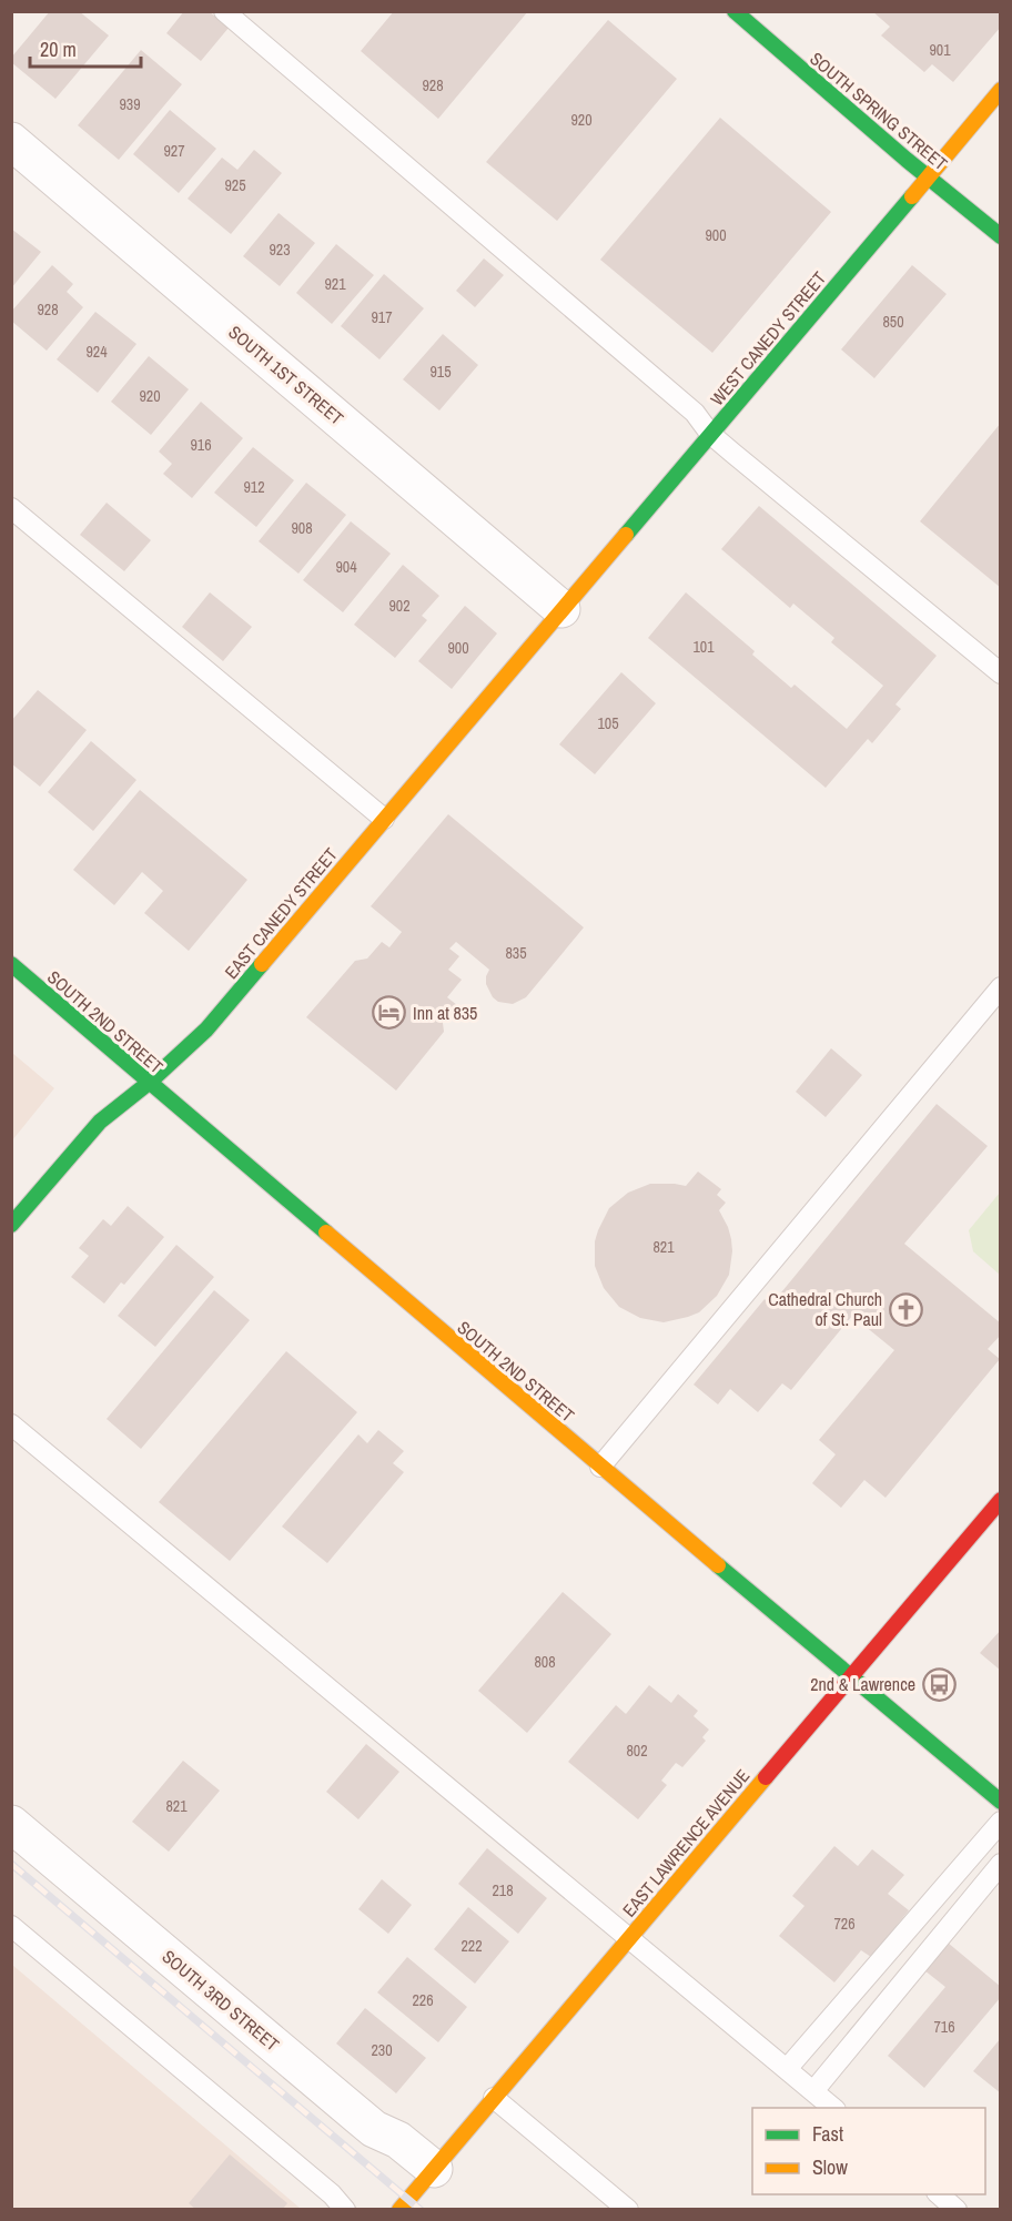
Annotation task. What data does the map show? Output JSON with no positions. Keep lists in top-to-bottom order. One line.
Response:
{"streets":{"street":["SOUTH SPRING STREET","WEST CANEDY STREET","SOUTH 1ST STREET","EAST CANEDY STREET","SOUTH 2ND STREET","EAST LAWRENCE AVENUE","SOUTH 3RD STREET"]},"crossings":[["SOUTH SPRING STREET","WEST CANEDY STREET"],["WEST CANEDY STREET","SOUTH 1ST STREET"],["WEST CANEDY STREET","EAST CANEDY STREET"],["SOUTH 1ST STREET","EAST CANEDY STREET"],["EAST CANEDY STREET","SOUTH 2ND STREET"],["SOUTH 2ND STREET","EAST LAWRENCE AVENUE"],["EAST LAWRENCE AVENUE","SOUTH 3RD STREET"]],"places":{"hotel":["Inn at 835"],"church":["Cathedral Church of St. Paul"],"bus stop":["2nd & Lawrence"]},"house_numbers":["901","928","939","920","927","925","900","923","921","928","917","850","924","915","920","916","912","908","904","902","101","900","105","835","821","808","802","821","218","726","222","226","716","230"],"legend":["Fast","Slow"],"scale_bar":"20 m"}
